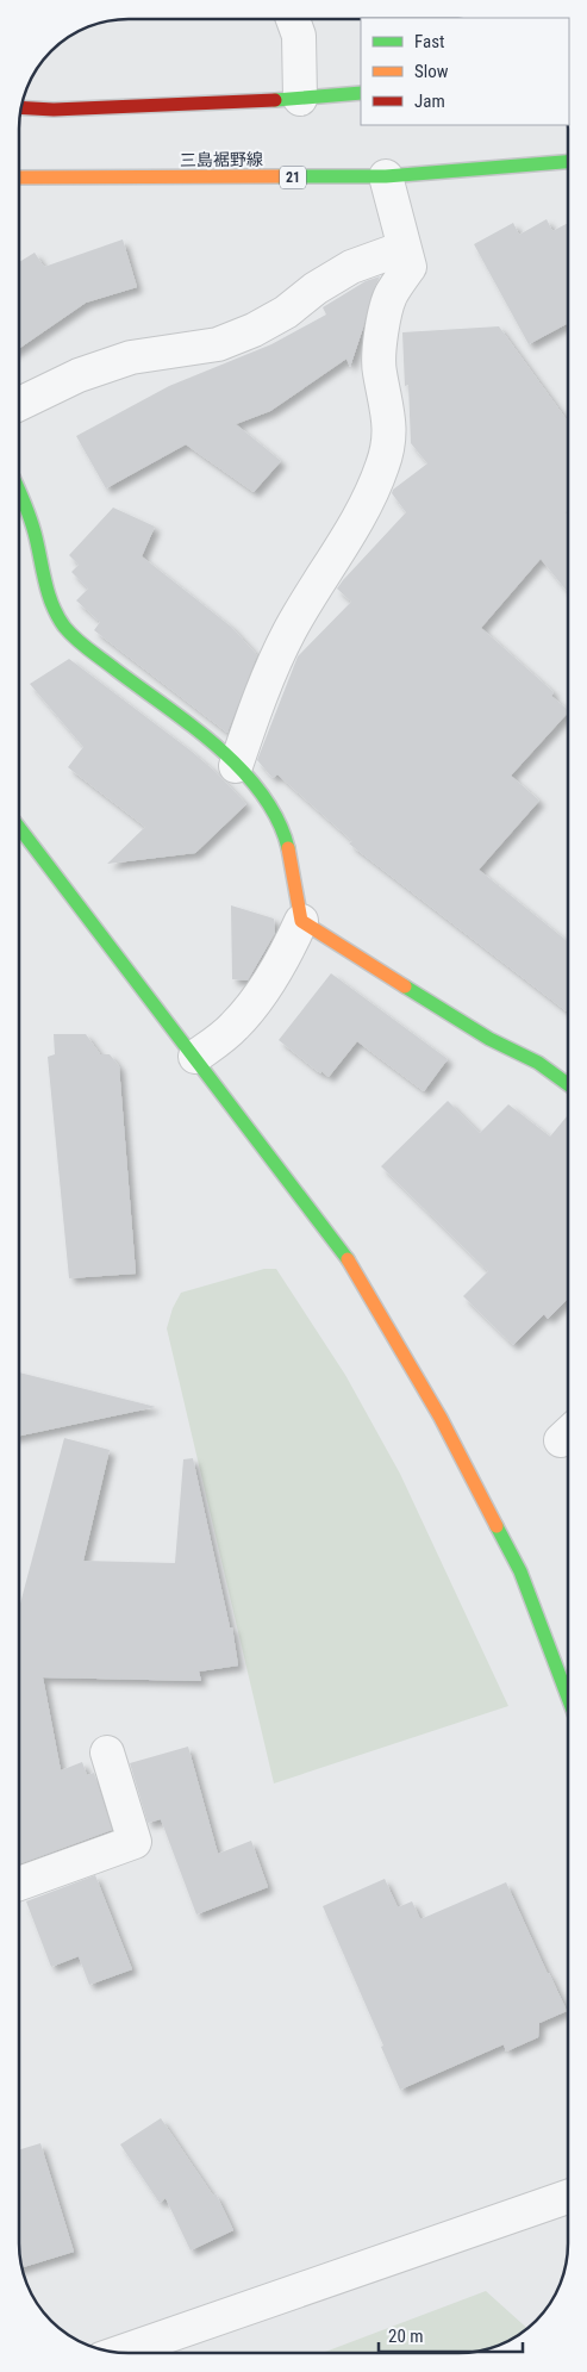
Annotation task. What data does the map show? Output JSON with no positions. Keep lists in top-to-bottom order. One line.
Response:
{"streets":{"street":["三島裾野線","21"]},"legend":["Fast","Slow","Jam"],"scale_bar":"20 m"}
